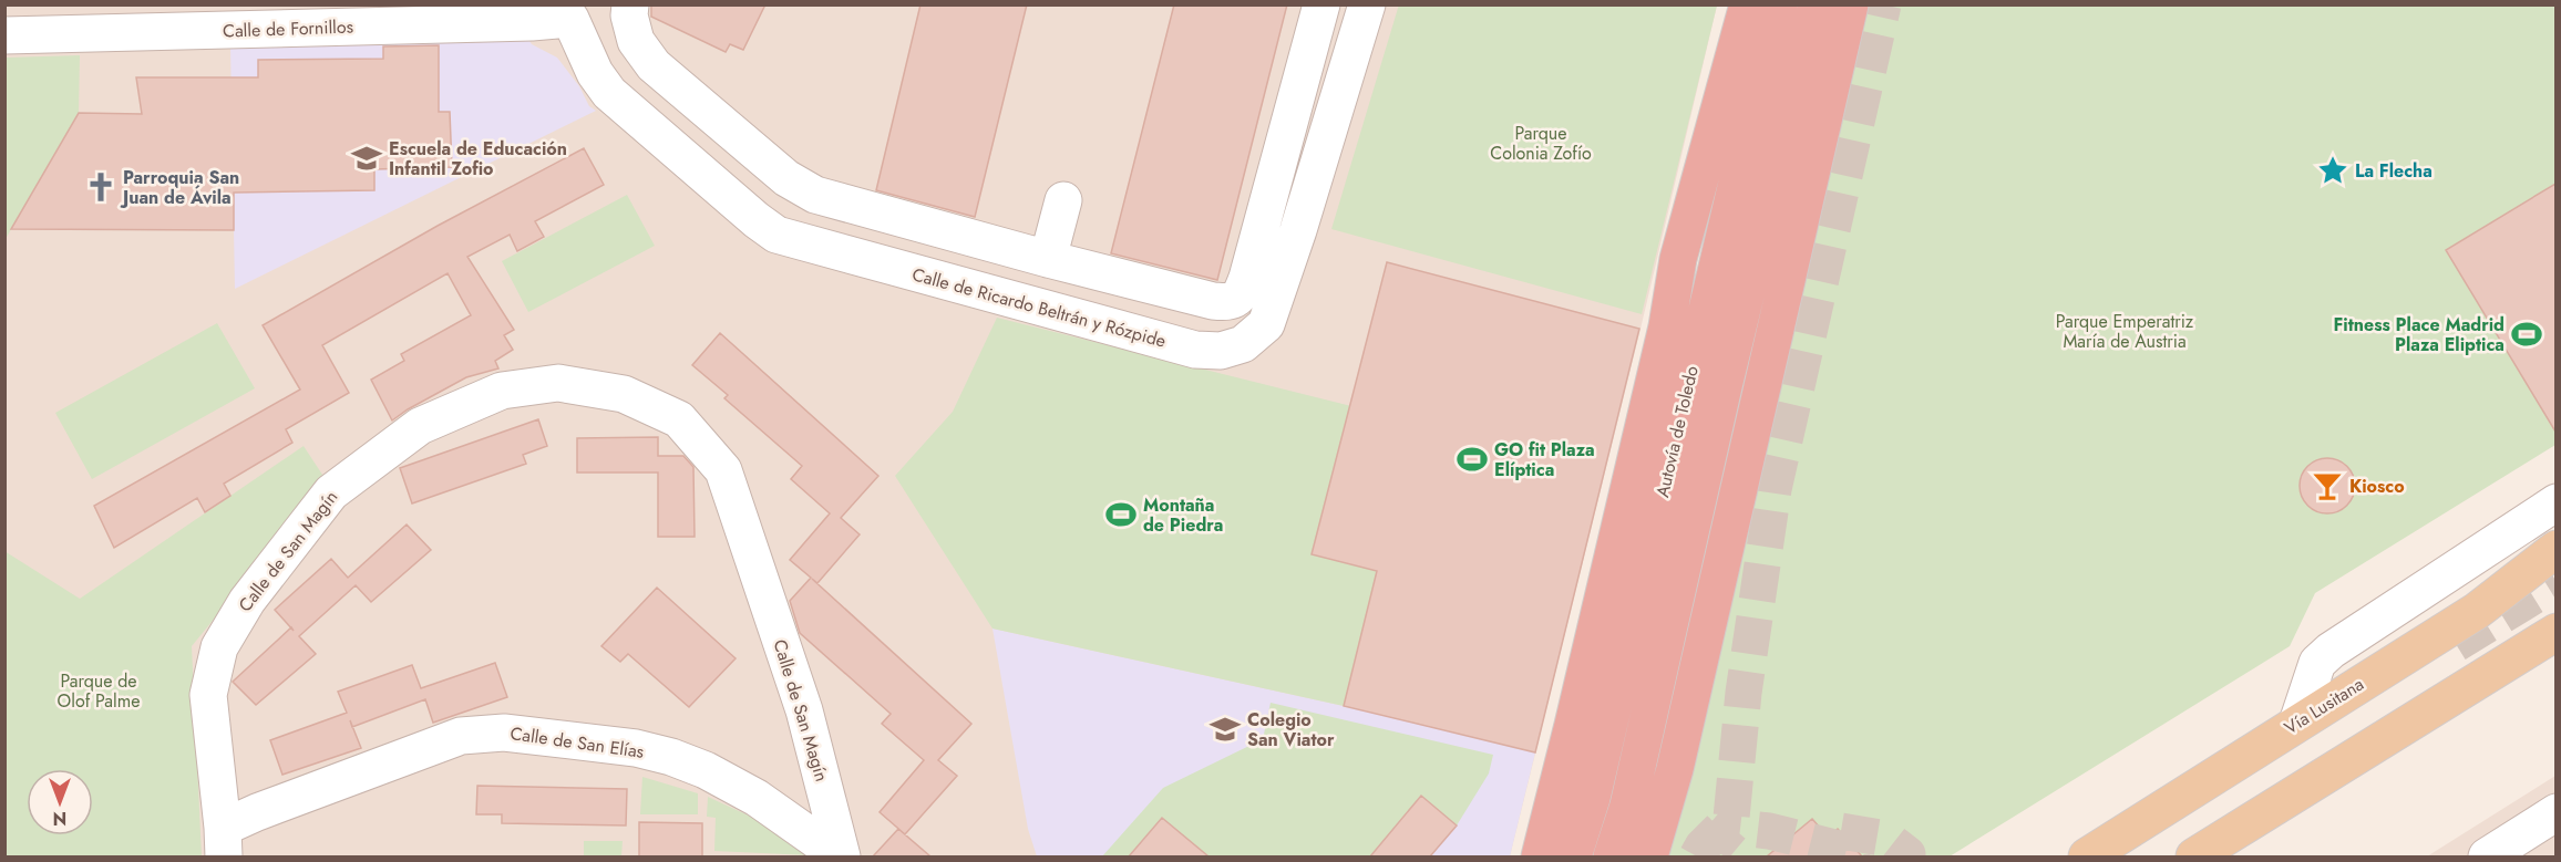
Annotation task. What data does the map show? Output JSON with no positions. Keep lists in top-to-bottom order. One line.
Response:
{"streets":{"highway":["Autovía de Toledo"],"main road":["Vía Lusitana"],"street":["Calle de Fornillos","Calle de Ricardo Beltrán y Rózpide","Calle de San Magín","Calle de San Elías"]},"crossings":[["Calle de Fornillos","Calle de Ricardo Beltrán y Rózpide"],["Calle de San Magín","Calle de San Elías"]],"parks":["Parque Colonia Zofío","Parque Emperatriz María de Austria","Parque de Olof Palme"],"places":{"school or university":["Escuela de Educación Infantil Zofio","Colegio San Viator"],"place":["La Flecha"],"church":["Parroquia San Juan de Ávila"],"sports":["Fitness Place Madrid Plaza Eliptica","GO fit Plaza Elíptica","Montaña de Piedra"],"bar":["Kiosco"]},"north":"bottom"}
